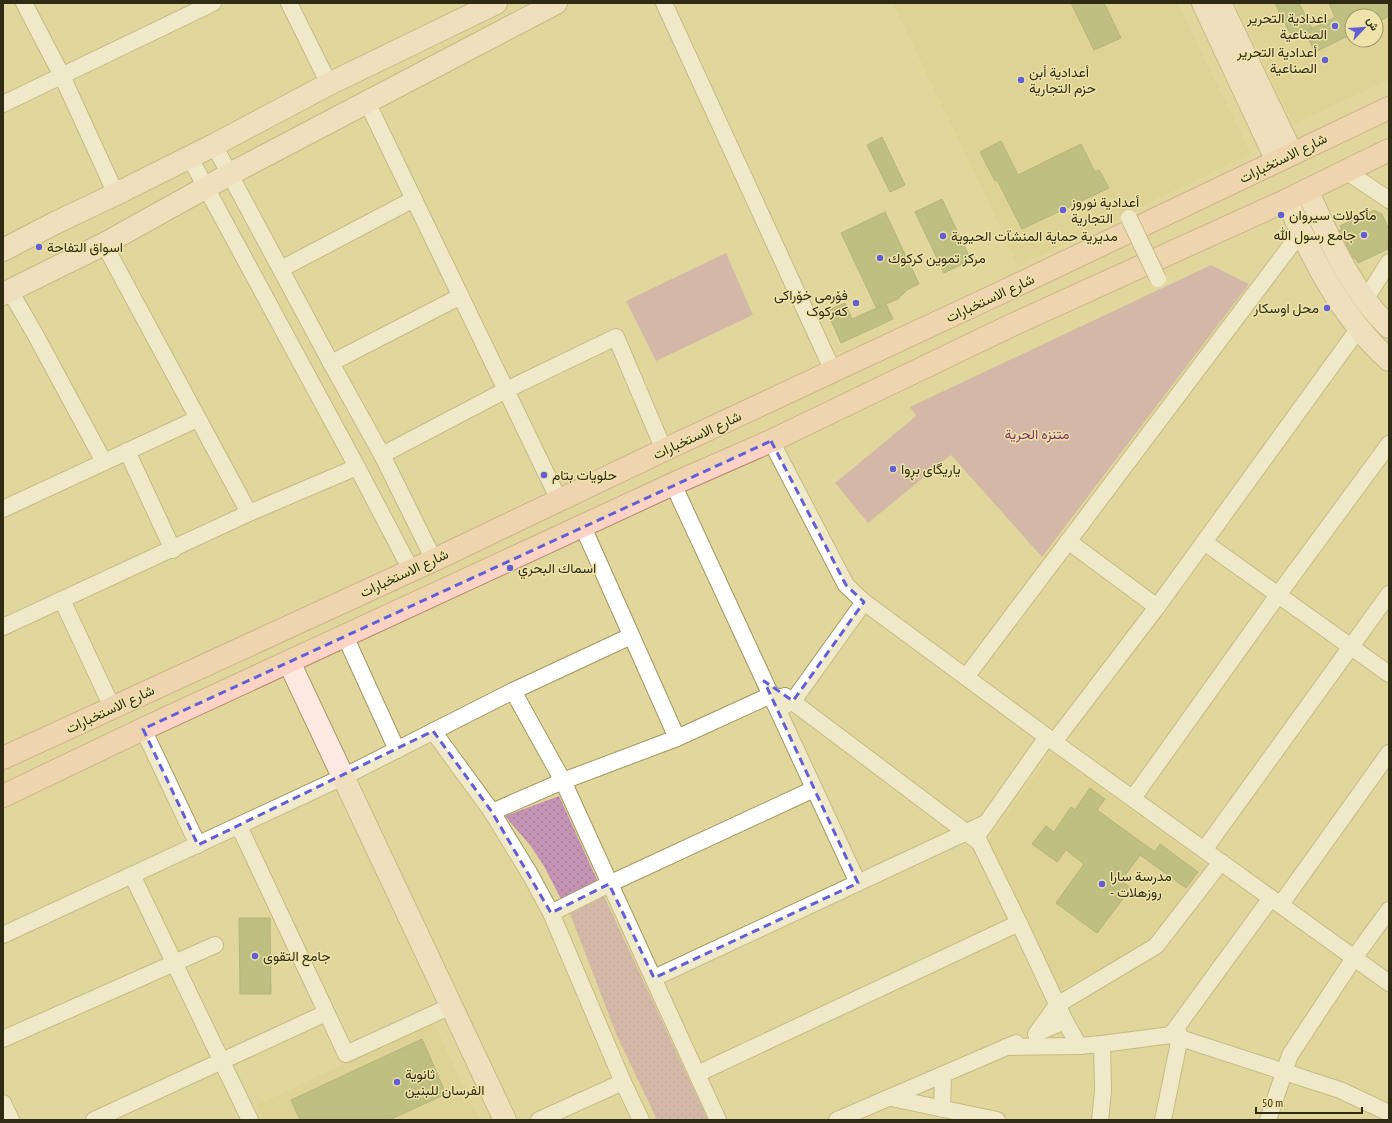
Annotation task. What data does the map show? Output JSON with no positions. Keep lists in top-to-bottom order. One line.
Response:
{"streets":{"main road":["شارع الاستخبارات"]},"parks":["متنزه الحرية"],"places":["اعدادية التحرير الصناعية","أعدادية التحرير الصناعية","أعدادية أبن حزم التجارية","أعدادية نوروز التجارية","مأكولات سيروان","جامع رسول الله","مديرية حماية المنشآت الحيوية","اسواق التفاحة","مركز تموين كركوك","فۆرمی خۆراکی کەرکوک","محل اوسكار","یاریگای بڕوا","حلويات بتام","اسماك البحري","مدرسة سارا - روزهلات","جامع التقوى","ثانوية الفرسان للبنين"],"scale_bar":"50 m","north":"top right"}
